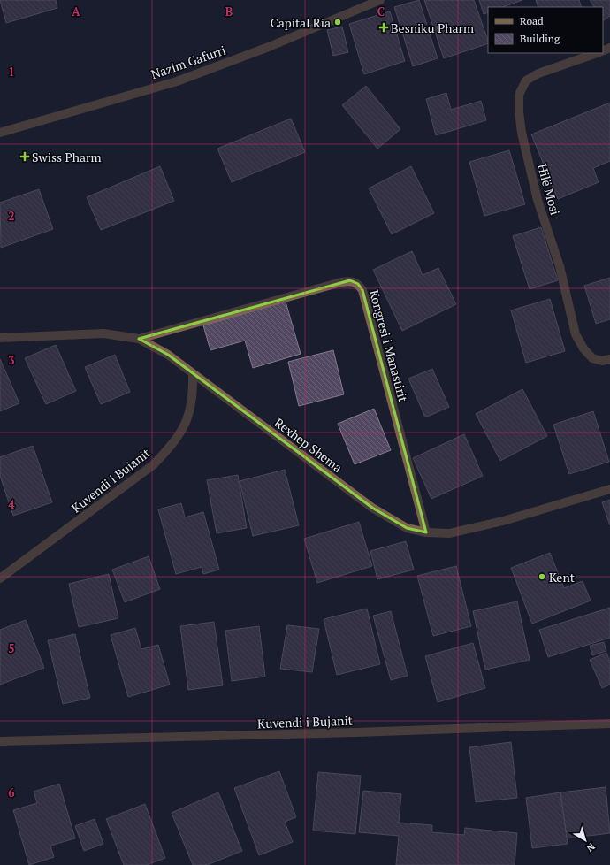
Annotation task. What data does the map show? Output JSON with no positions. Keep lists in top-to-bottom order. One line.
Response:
{"streets":{"street":["Nazim Gafurri","Hilë Mosi","Kongresi i Manastirit","Rexhep Shema","Kuvendi i Bujanit"]},"crossings":[["Kongresi i Manastirit","Rexhep Shema"],["Rexhep Shema","Kuvendi i Bujanit"]],"places":{"other":["Capital Ria","Kent"],"health":["Besniku Pharm","Swiss Pharm"]},"legend":["Road","Building"],"north":"bottom right","grid":{"columns":["A","B","C"],"rows":["1","2","3","4","5","6"]}}
